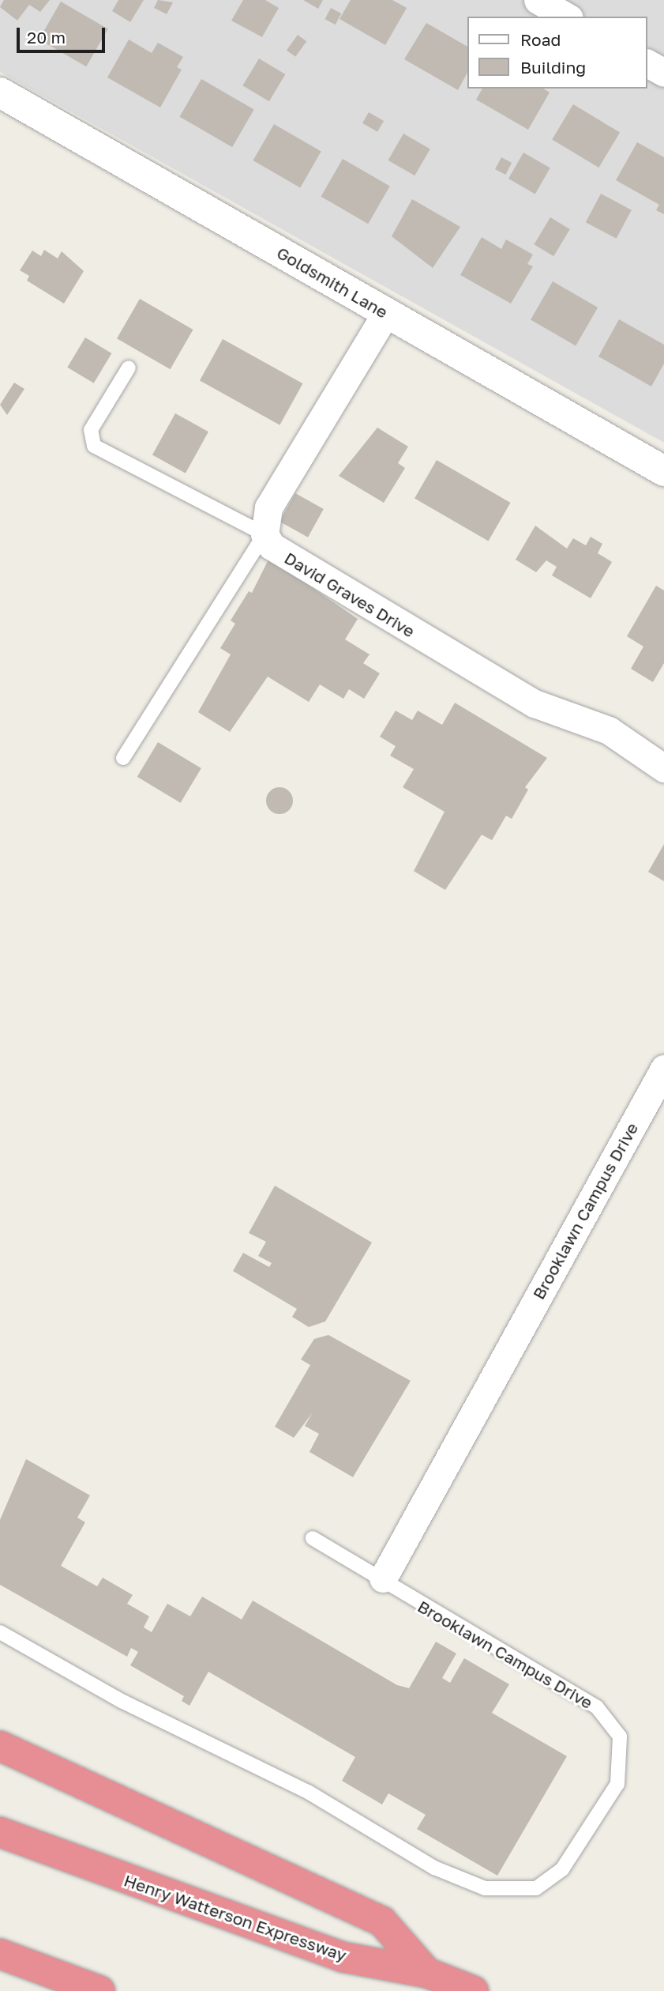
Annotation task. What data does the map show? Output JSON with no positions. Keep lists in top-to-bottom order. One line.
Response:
{"streets":{"highway":["Henry Watterson Expressway"],"street":["Goldsmith Lane","David Graves Drive","Brooklawn Campus Drive"]},"legend":["Road","Building"],"scale_bar":"20 m"}
